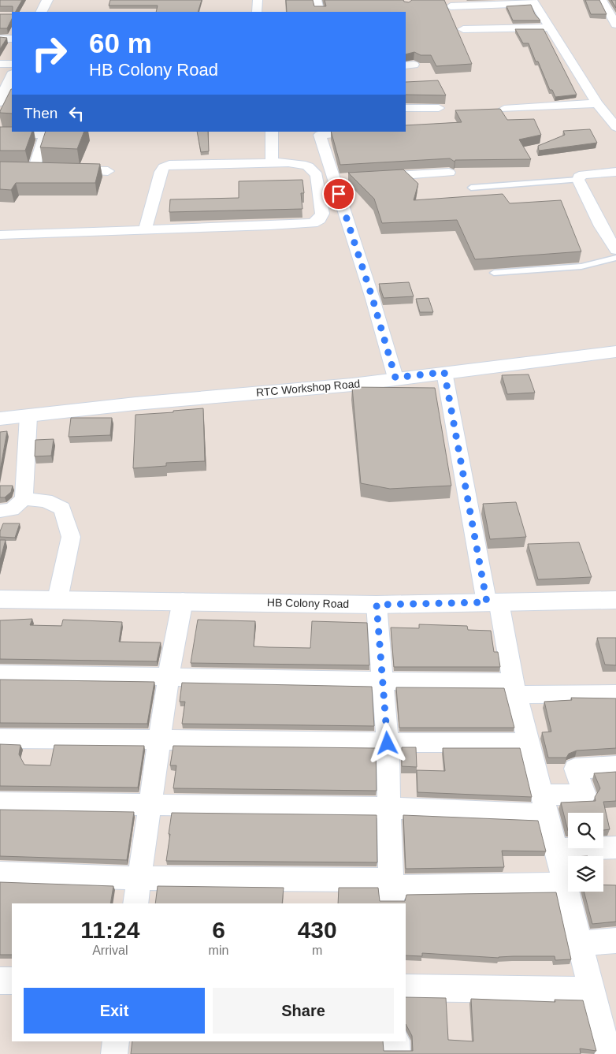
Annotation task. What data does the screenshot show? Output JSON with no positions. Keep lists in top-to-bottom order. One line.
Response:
{"streets":{"street":["RTC Workshop Road","HB Colony Road"]},"page":{"turn":["60 m","HB Colony Road"],"then":"Then","eta":["11:24","Arrival","6","min","430","m"],"buttons":["Exit","Share"]}}
